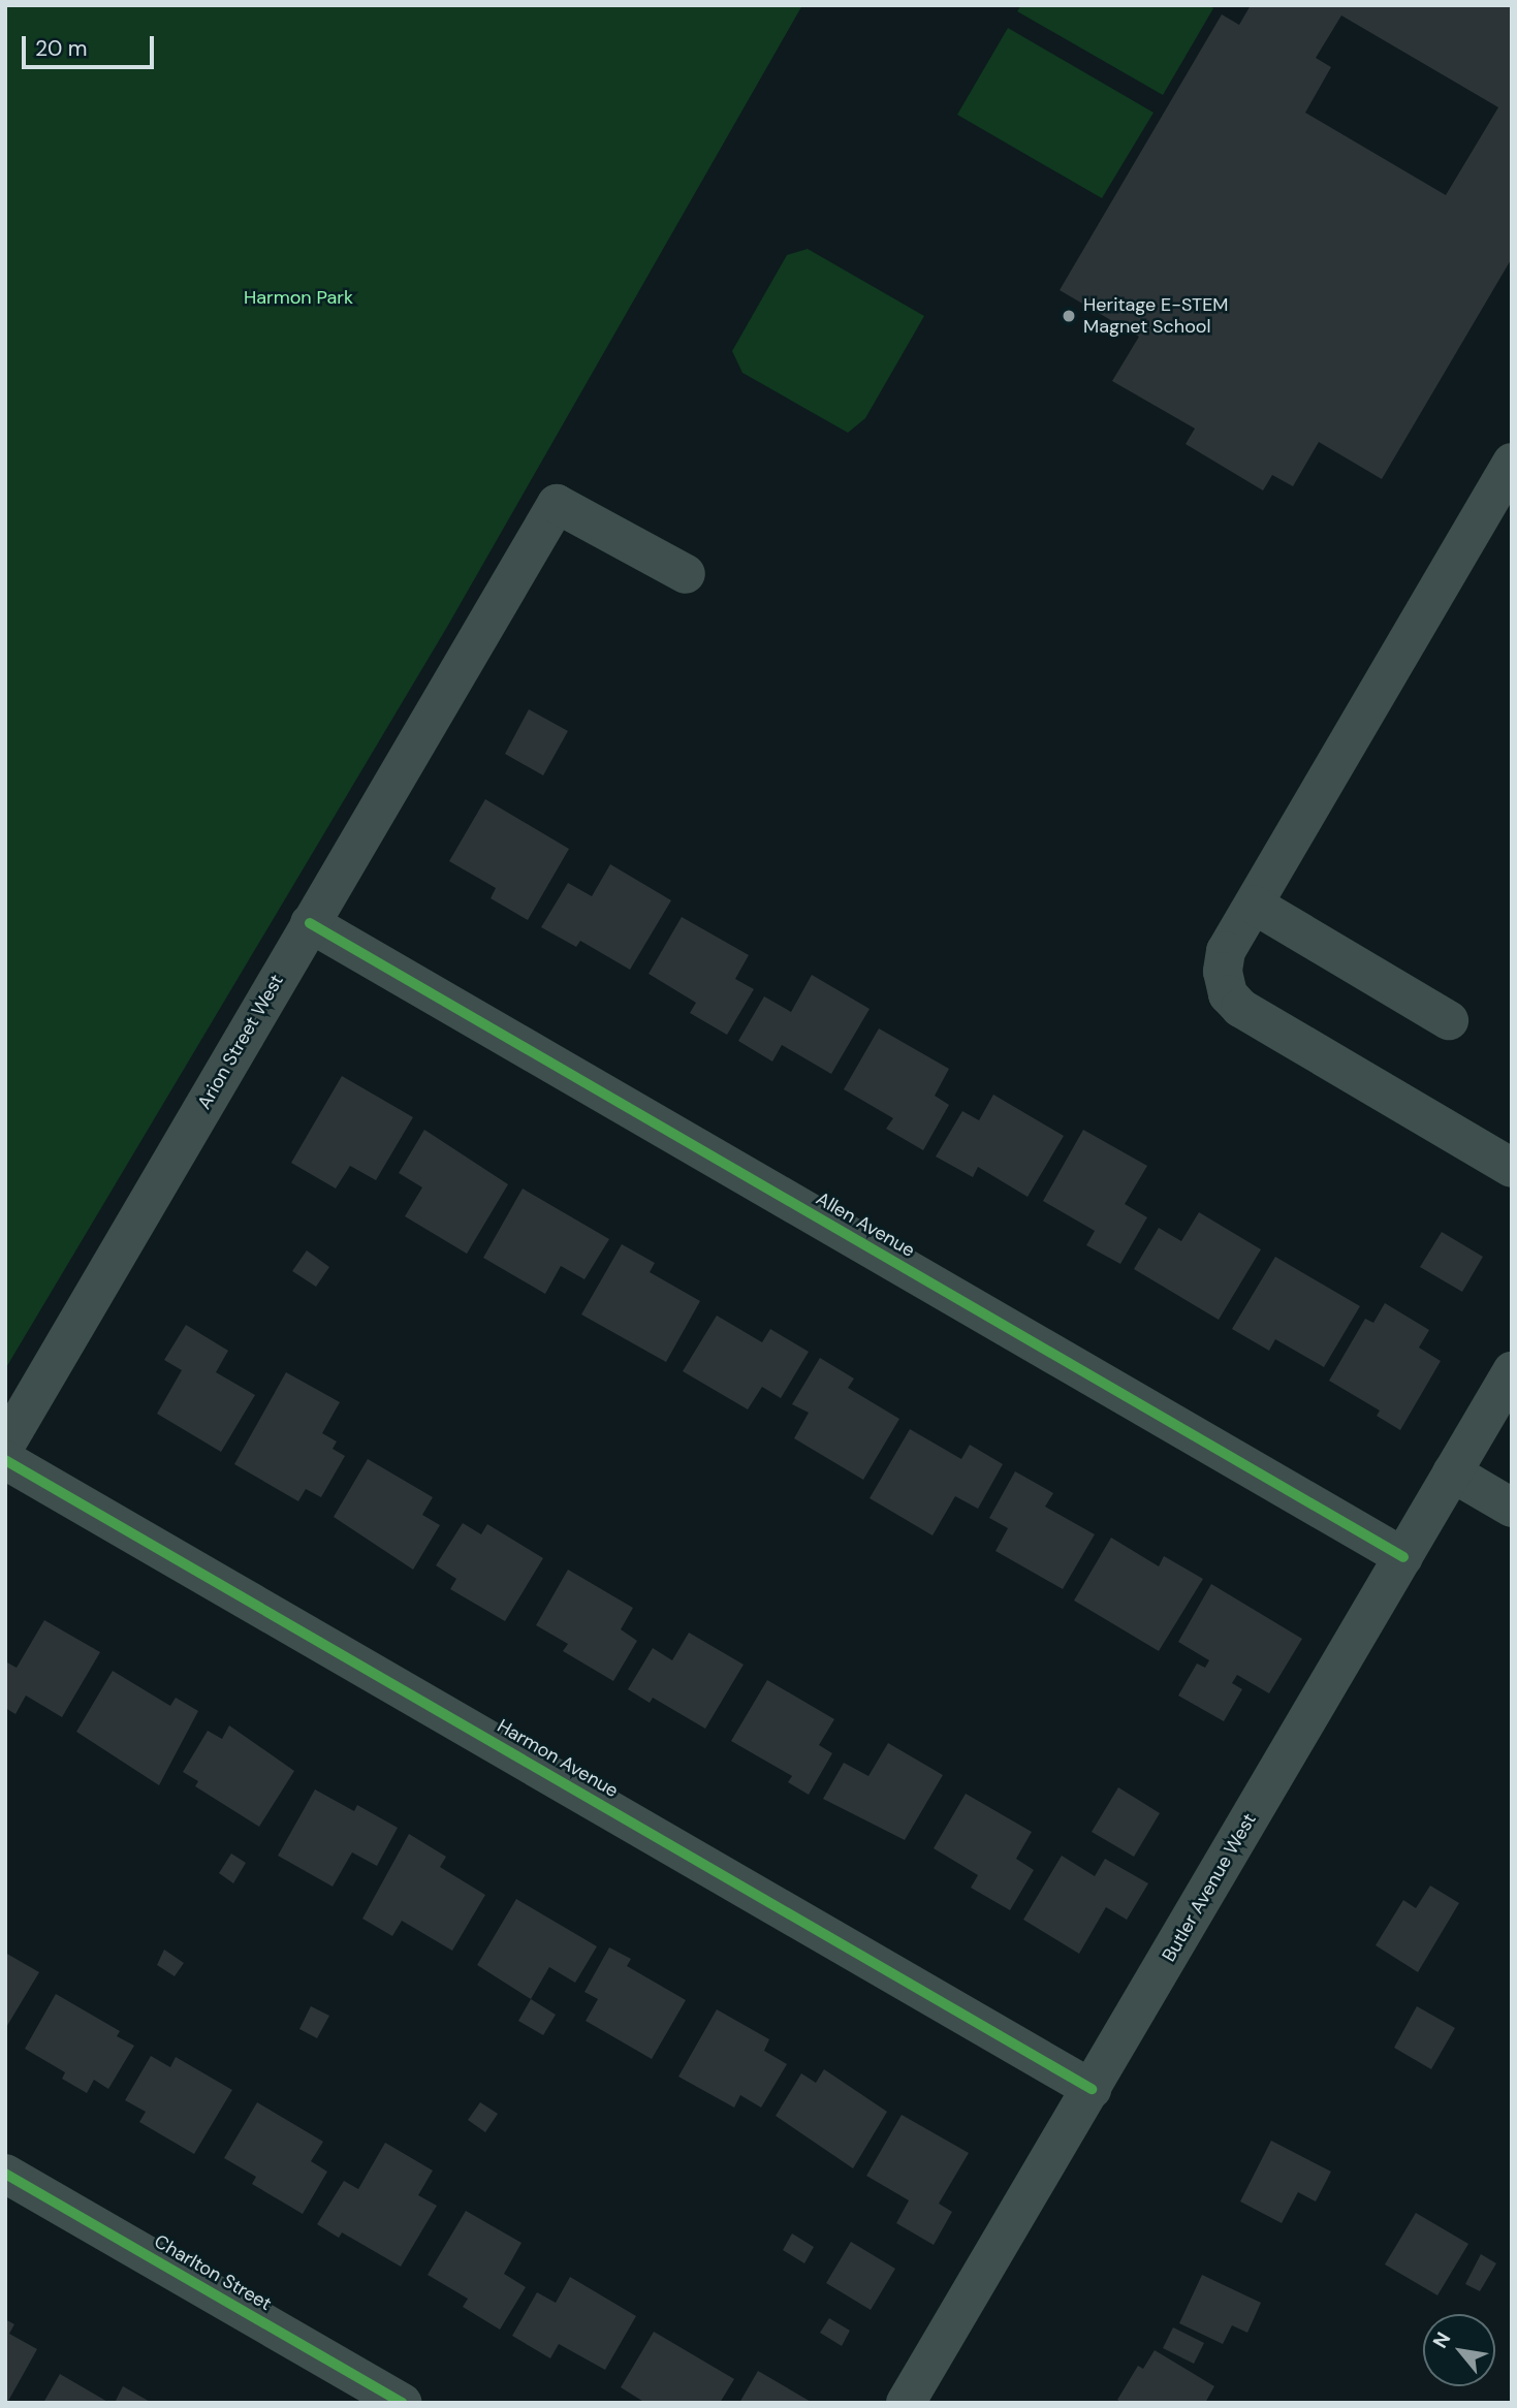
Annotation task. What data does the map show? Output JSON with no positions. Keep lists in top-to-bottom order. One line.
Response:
{"streets":{"street":["Arion Street West","Allen Avenue","Harmon Avenue","Butler Avenue West","Charlton Street"]},"crossings":[["Arion Street West","Allen Avenue"],["Allen Avenue","Butler Avenue West"],["Harmon Avenue","Butler Avenue West"]],"parks":["Harmon Park"],"places":["Heritage E-STEM Magnet School"],"scale_bar":"20 m","north":"top left"}
